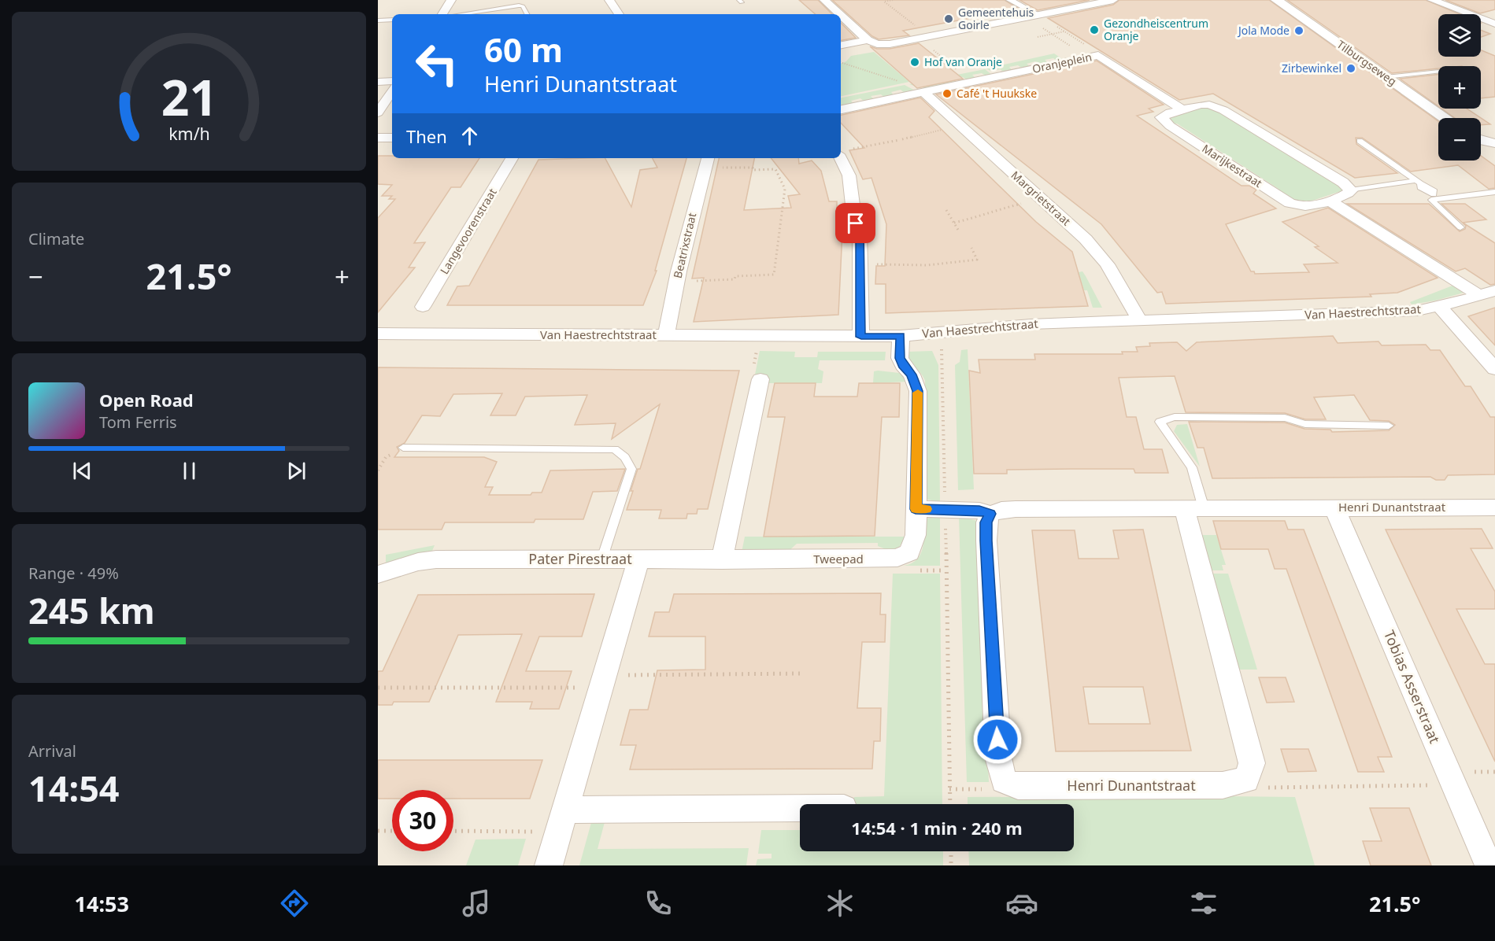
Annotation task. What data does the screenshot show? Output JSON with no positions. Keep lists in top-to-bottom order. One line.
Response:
{"streets":{"street":["Oranjeplein","Tilburgseweg","Marijkestraat","Margrietstraat","Langevoorenstraat","Beatrixstraat","Van Haestrechtstraat","Henri Dunantstraat","Pater Pirestraat","Tweepad","Tobias Asserstraat"]},"crossings":[["Oranjeplein","Marijkestraat"],["Oranjeplein","Margrietstraat"],["Margrietstraat","Van Haestrechtstraat"],["Beatrixstraat","Van Haestrechtstraat"],["Van Haestrechtstraat","Tweepad"],["Henri Dunantstraat","Tobias Asserstraat"],["Pater Pirestraat","Tweepad"]],"places":["Gemeentehuis Goirle","Gezondheiscentrum Oranje","Jola Mode","Hof van Oranje","Zirbewinkel","Café 't Huukske"],"page":{"map_buttons":["+","−"],"turn":["60 m","Henri Dunantstraat"],"then":"Then","tile":["Climate",["Range · 49%","245 km"],["Arrival","14:54"]],"heat":["−","21.5°","+"],"song":["Open Road","Tom Ferris"],"limit":"30","trip":"14:54 · 1 min · 240 m","tabs":["14:53","21.5°"],"gauge":["21","km/h"]}}
